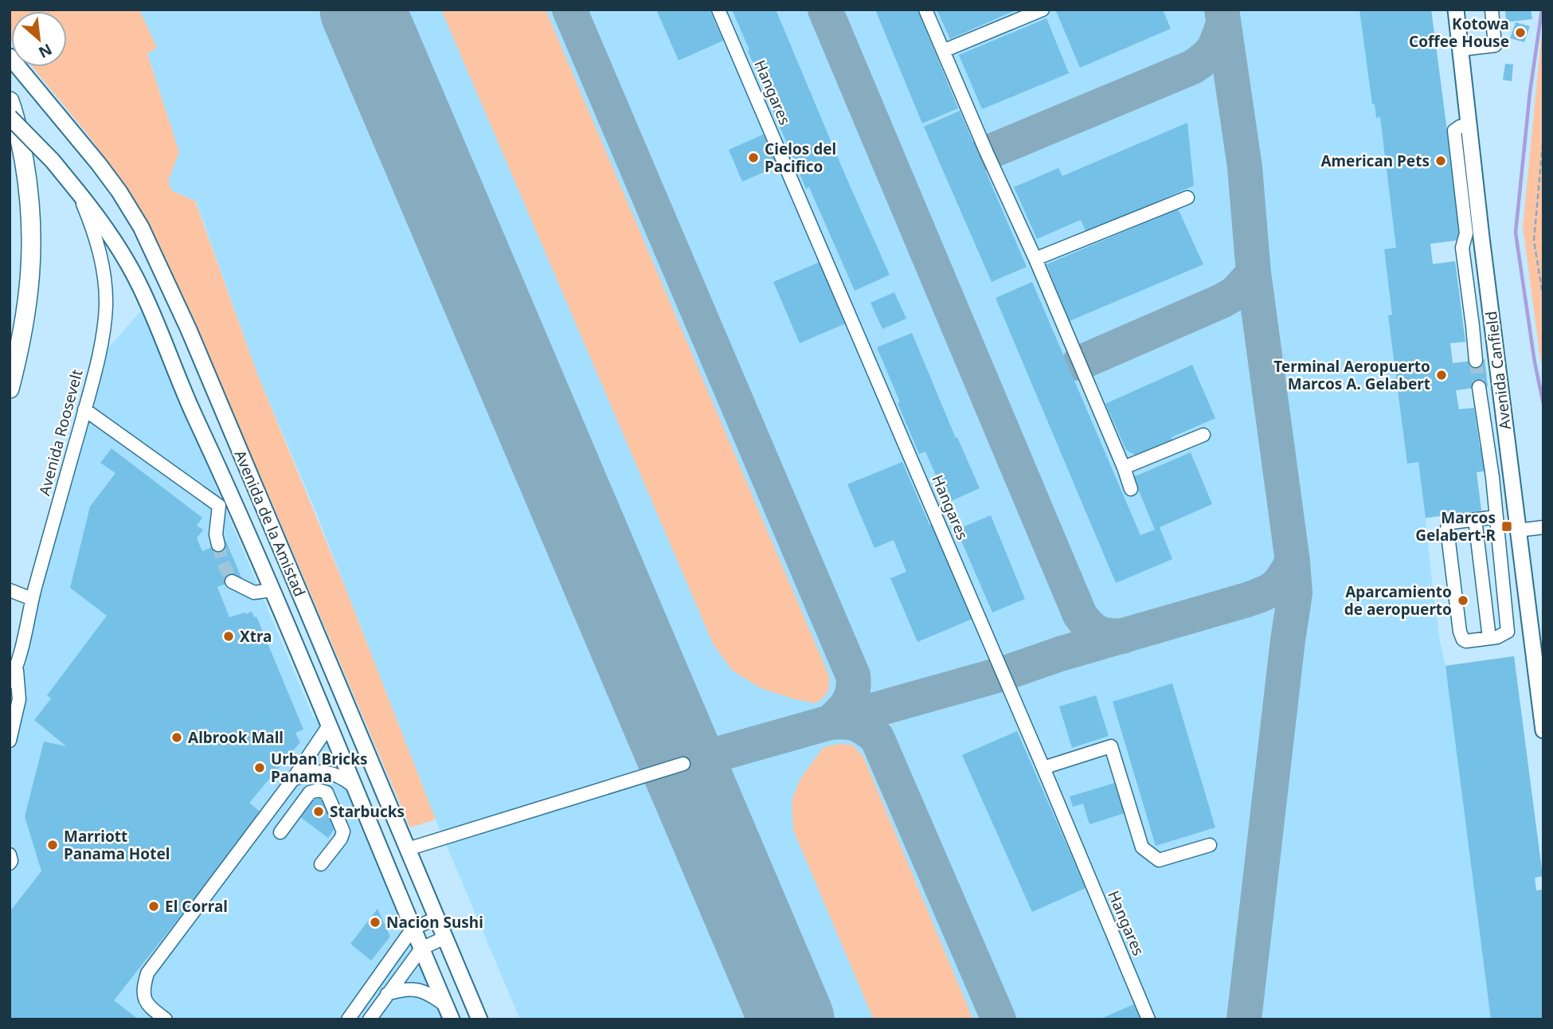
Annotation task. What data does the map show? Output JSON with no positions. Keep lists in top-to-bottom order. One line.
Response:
{"streets":{"main road":["Avenida Canfield","Avenida de la Amistad"],"lane":["Hangares","Avenida Roosevelt"]},"crossings":[["Avenida Roosevelt","Avenida de la Amistad"]],"places":{"other":["Kotowa Coffee House","Cielos del Pacifico","American Pets","Terminal Aeropuerto Marcos A. Gelabert","Aparcamiento de aeropuerto","Xtra","Albrook Mall","Urban Bricks Panama","Starbucks","Marriott Panama Hotel","El Corral","Nacion Sushi"],"transit":["Marcos Gelabert-R"]},"north":"bottom right"}
